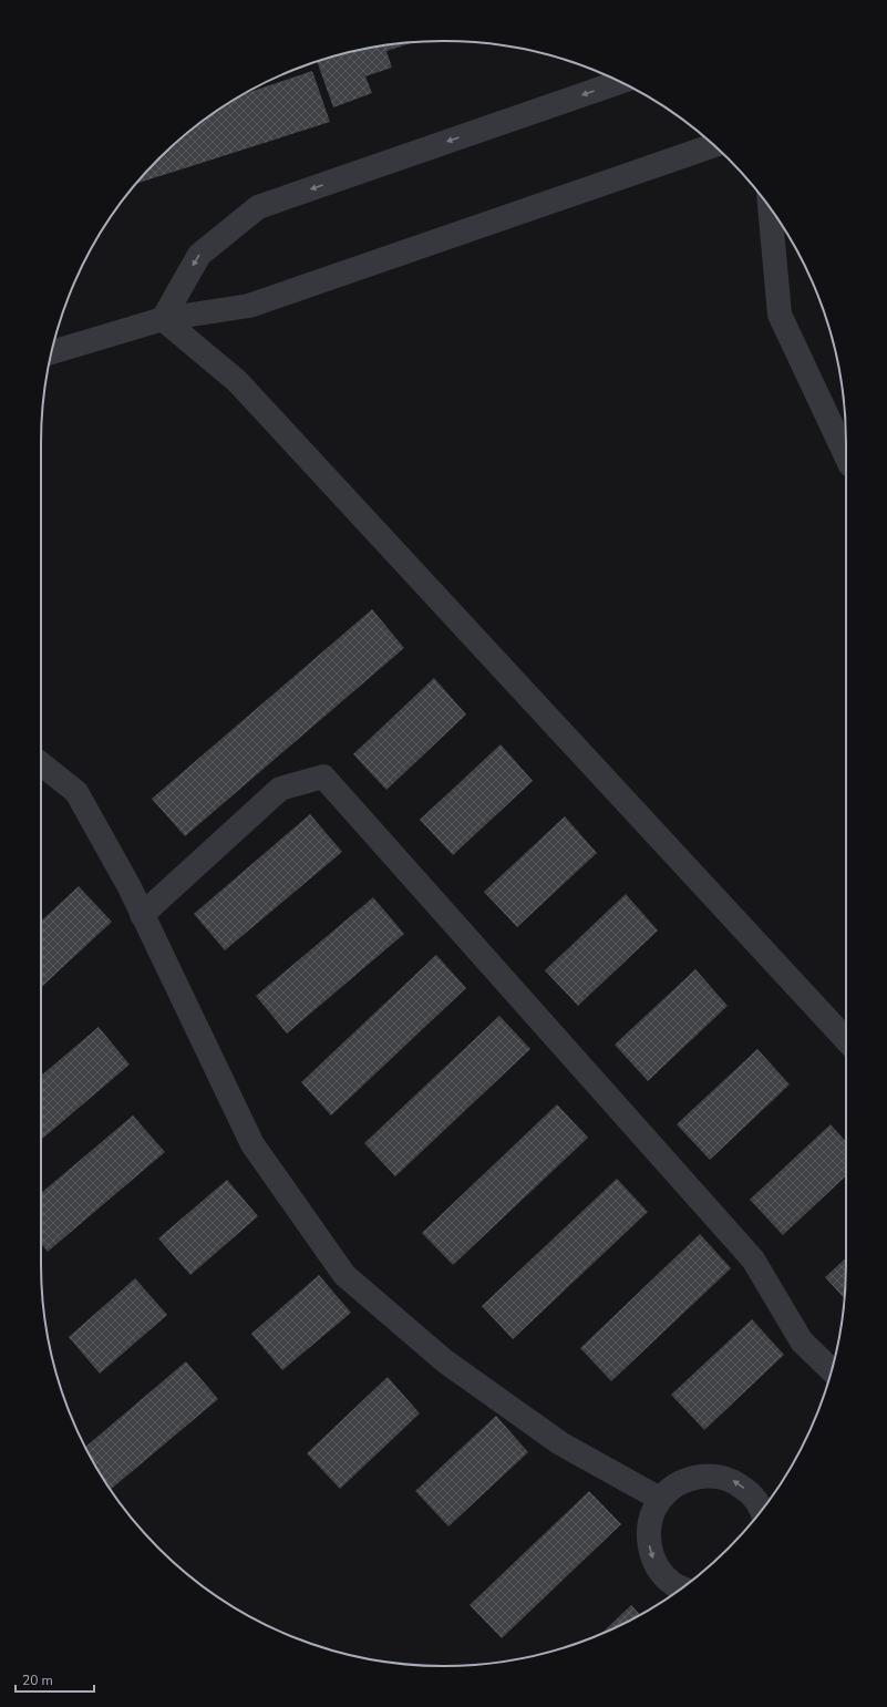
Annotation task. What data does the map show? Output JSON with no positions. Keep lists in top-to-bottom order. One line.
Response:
{"scale_bar":"20 m"}
